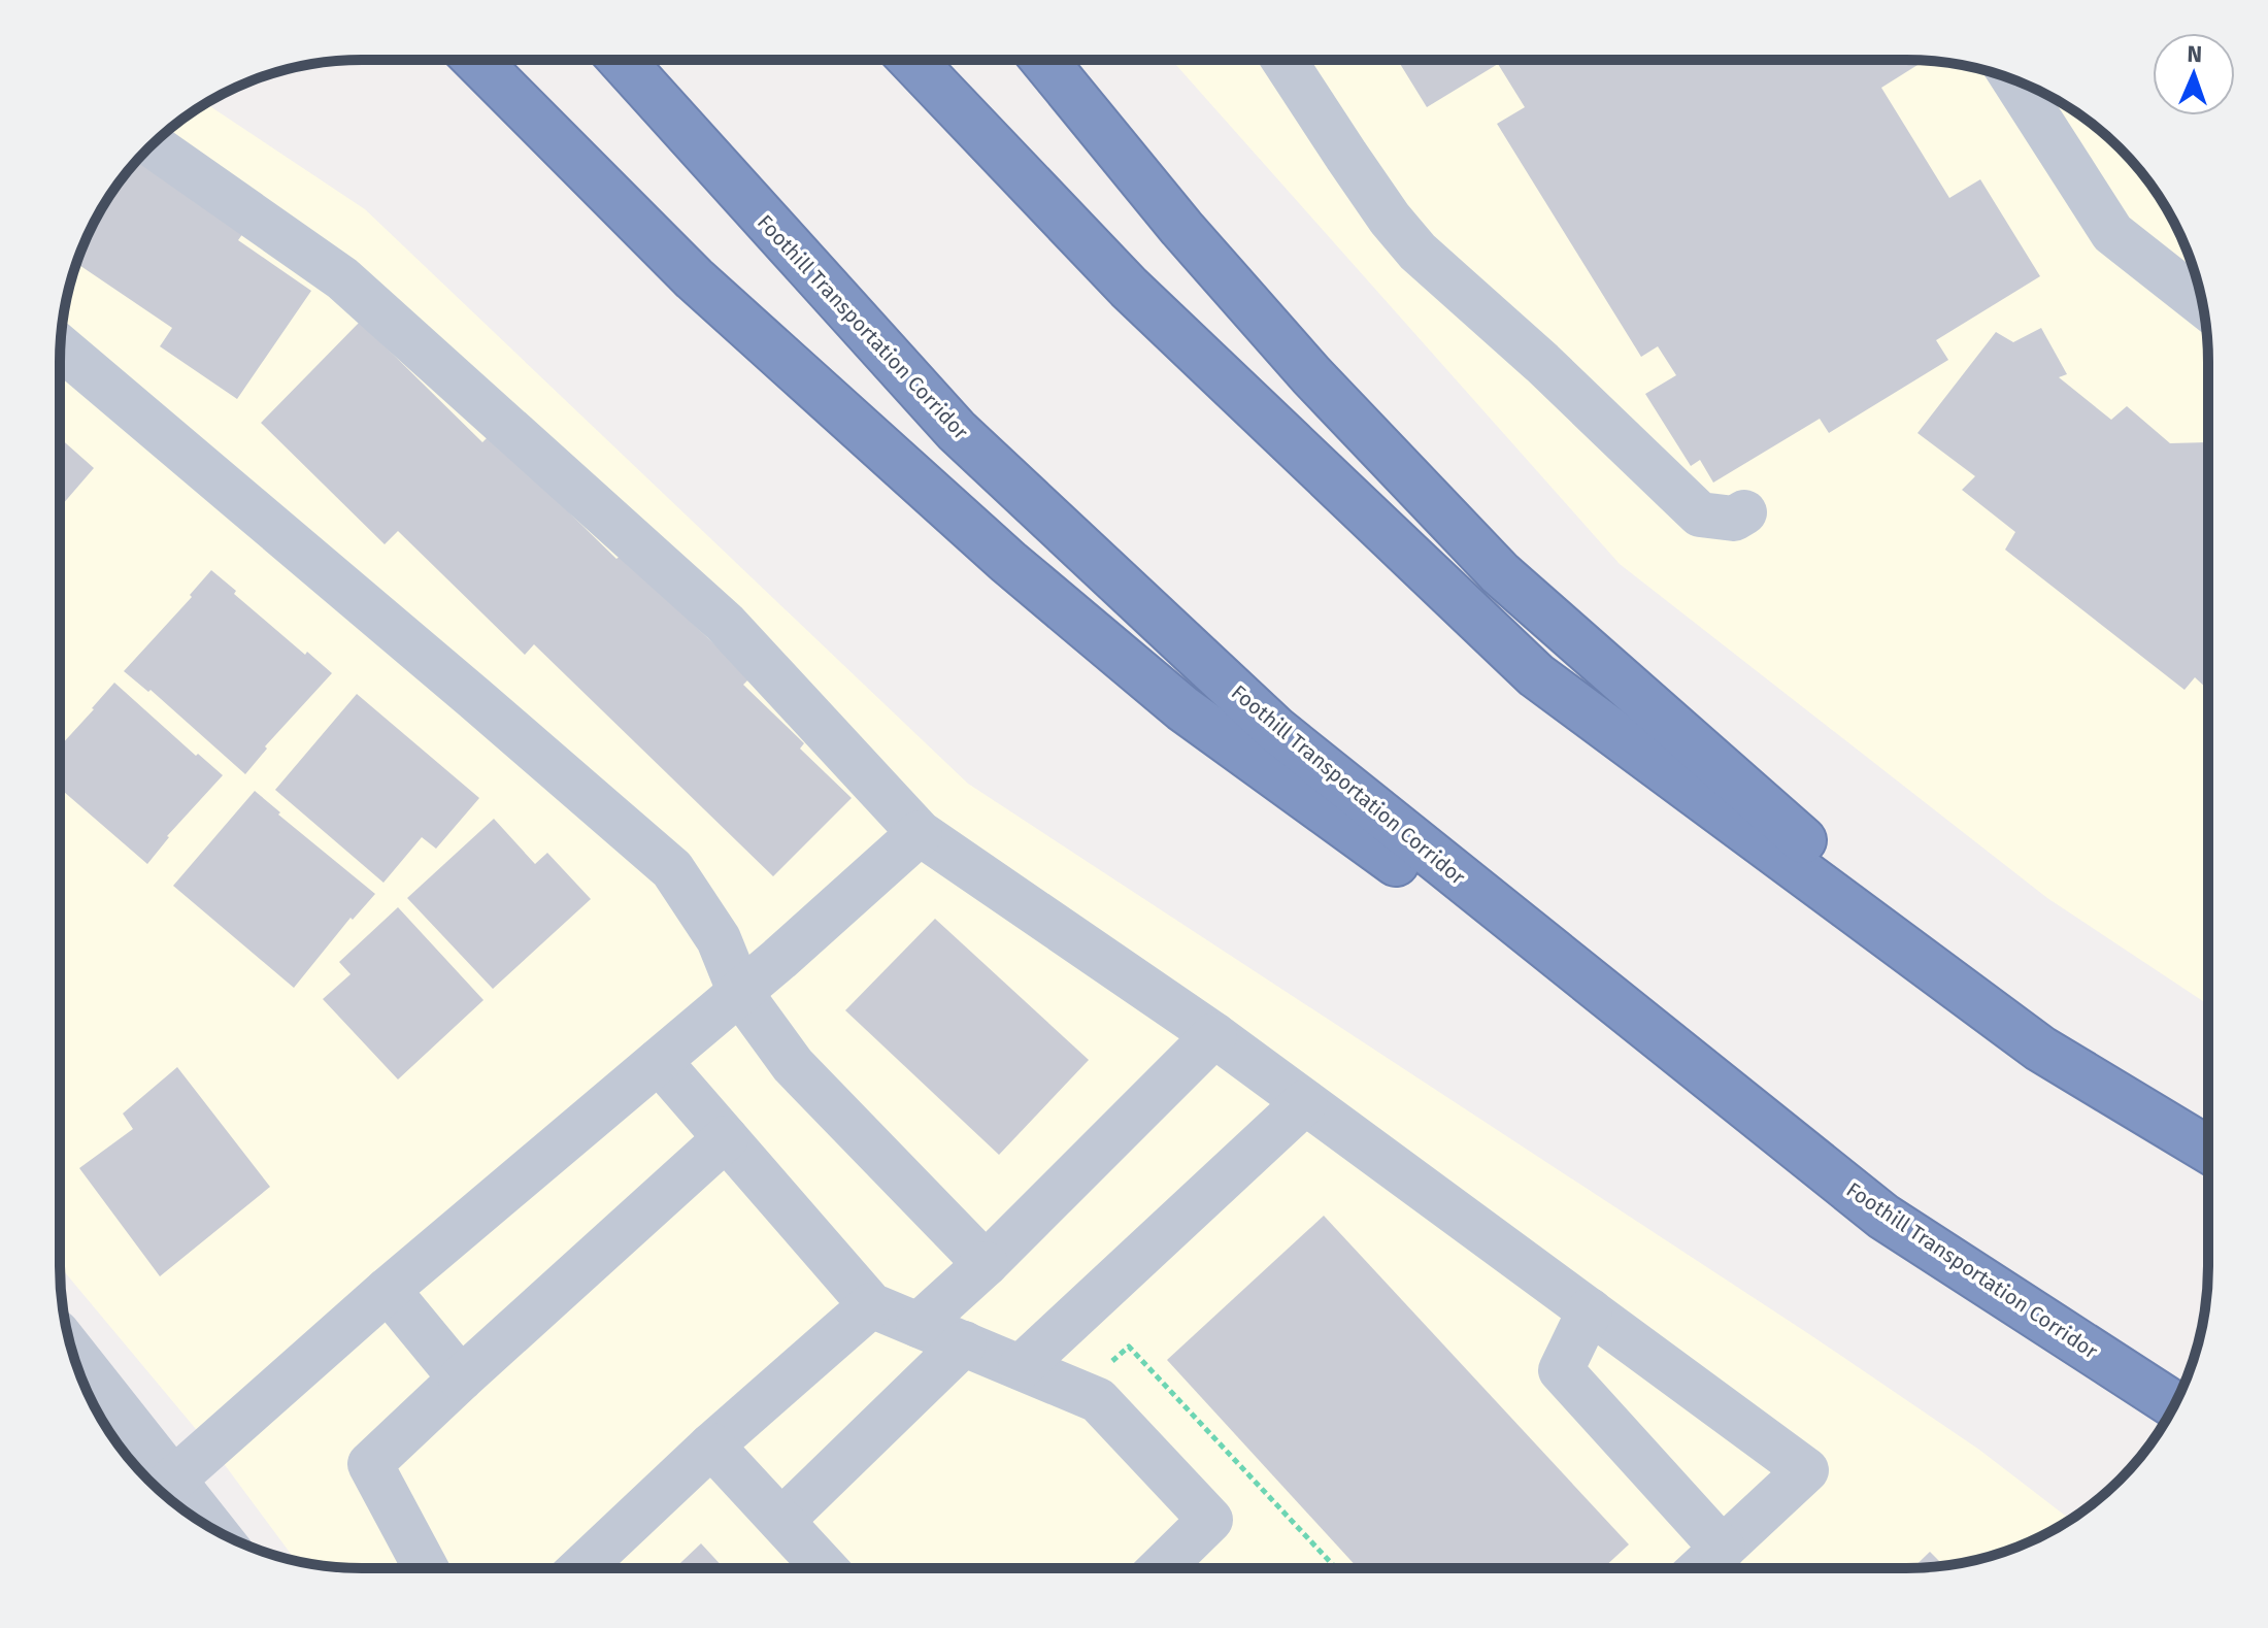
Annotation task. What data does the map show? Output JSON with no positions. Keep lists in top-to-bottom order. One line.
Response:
{"streets":{"highway":["Foothill Transportation Corridor"]},"north":"top"}
